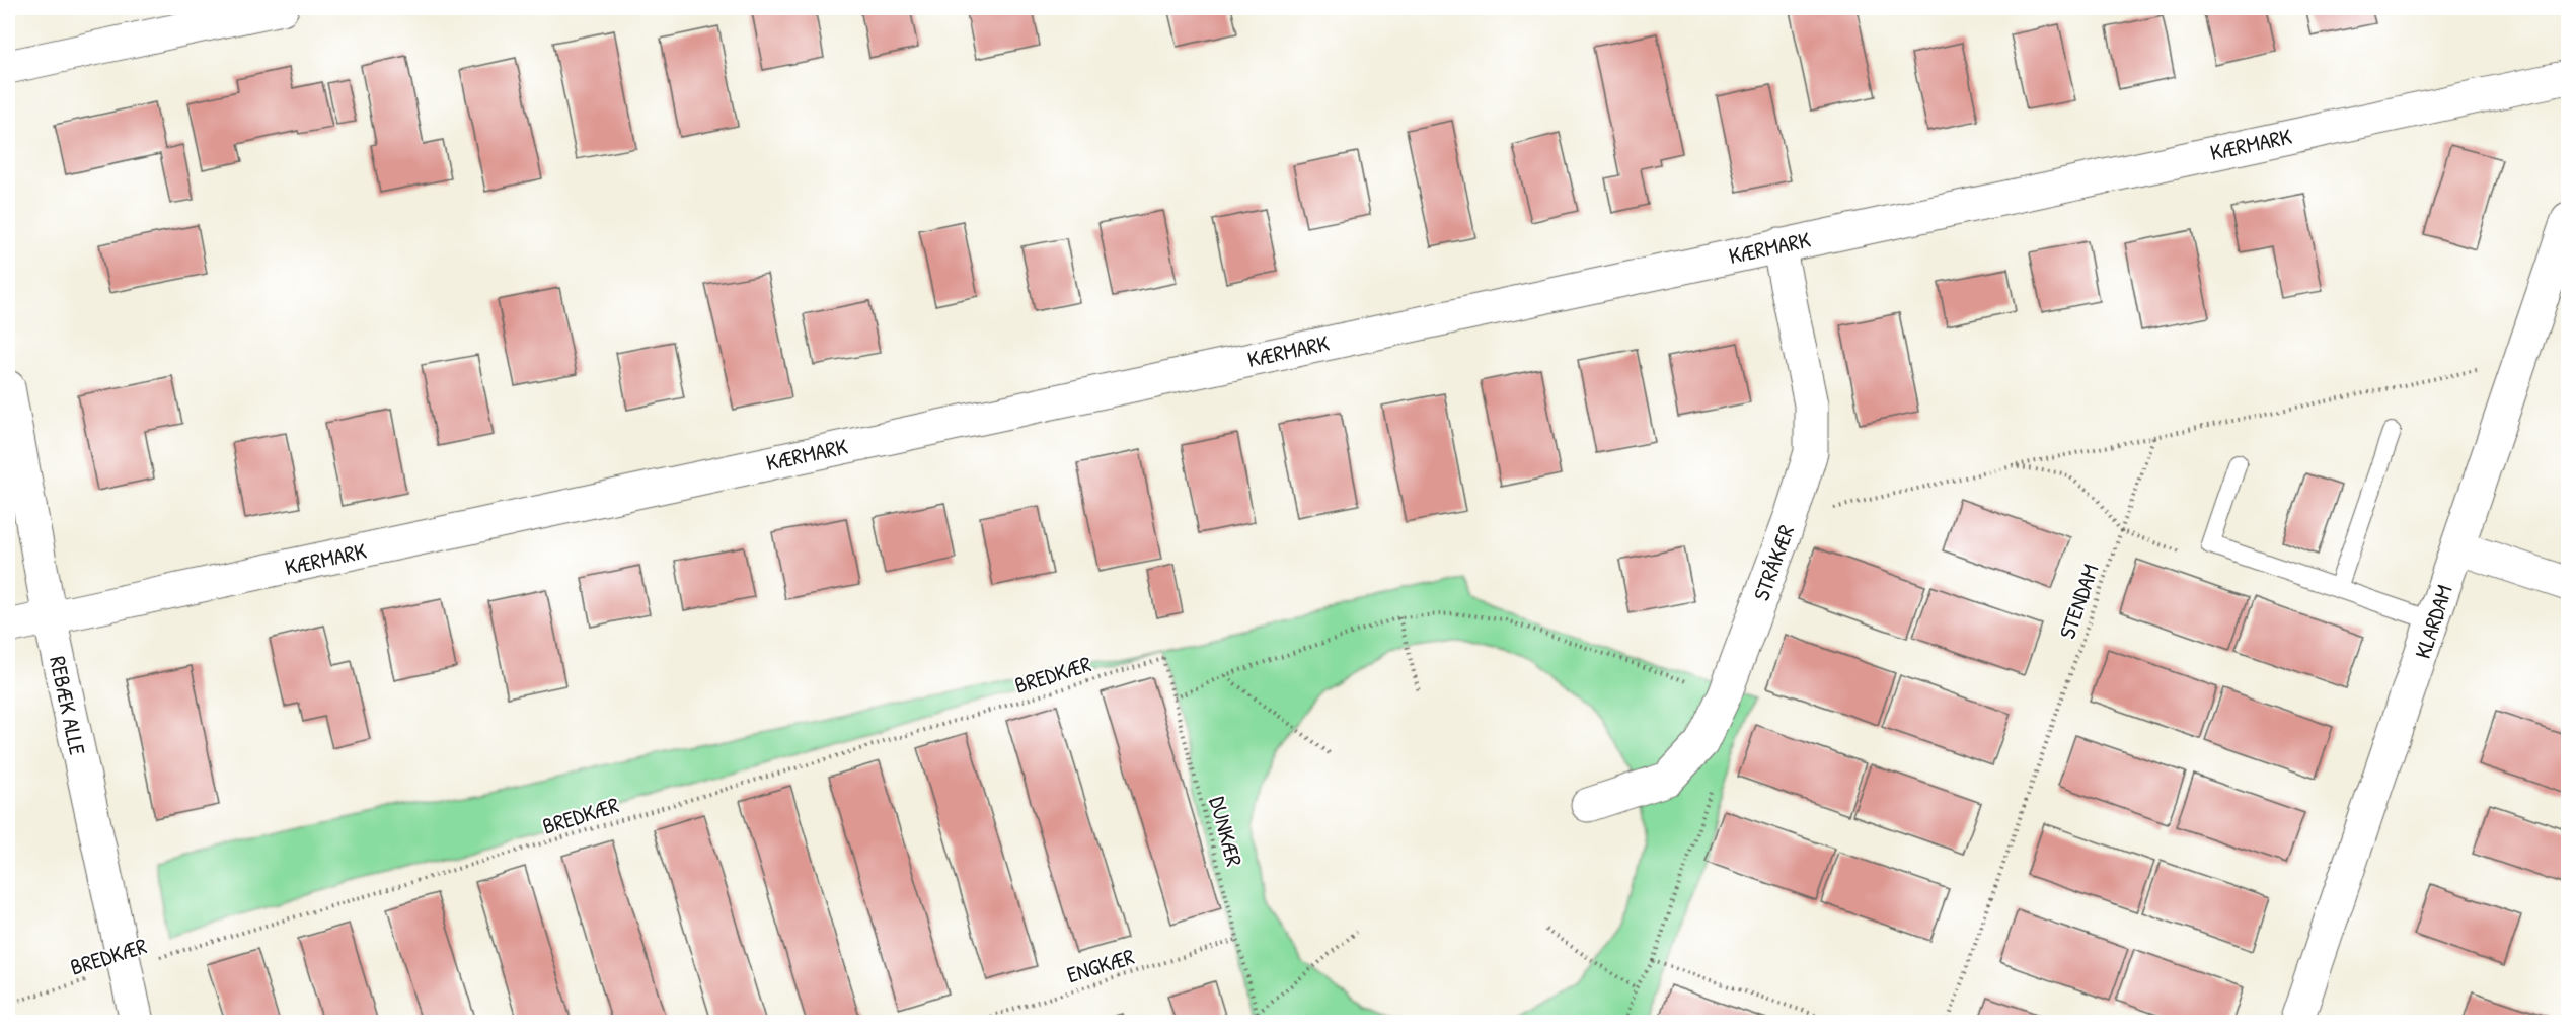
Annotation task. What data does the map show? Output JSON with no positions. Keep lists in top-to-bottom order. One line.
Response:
{"streets":{"street":["KÆRMARK","STRÅKÆR","KLARDAM","REBÆK ALLE"],"path":["STENDAM","BREDKÆR","DUNKÆR","ENGKÆR"]},"crossings":[["KÆRMARK","STRÅKÆR"],["KÆRMARK","REBÆK ALLE"],["BREDKÆR","REBÆK ALLE"],["BREDKÆR","DUNKÆR"],["DUNKÆR","ENGKÆR"]]}
